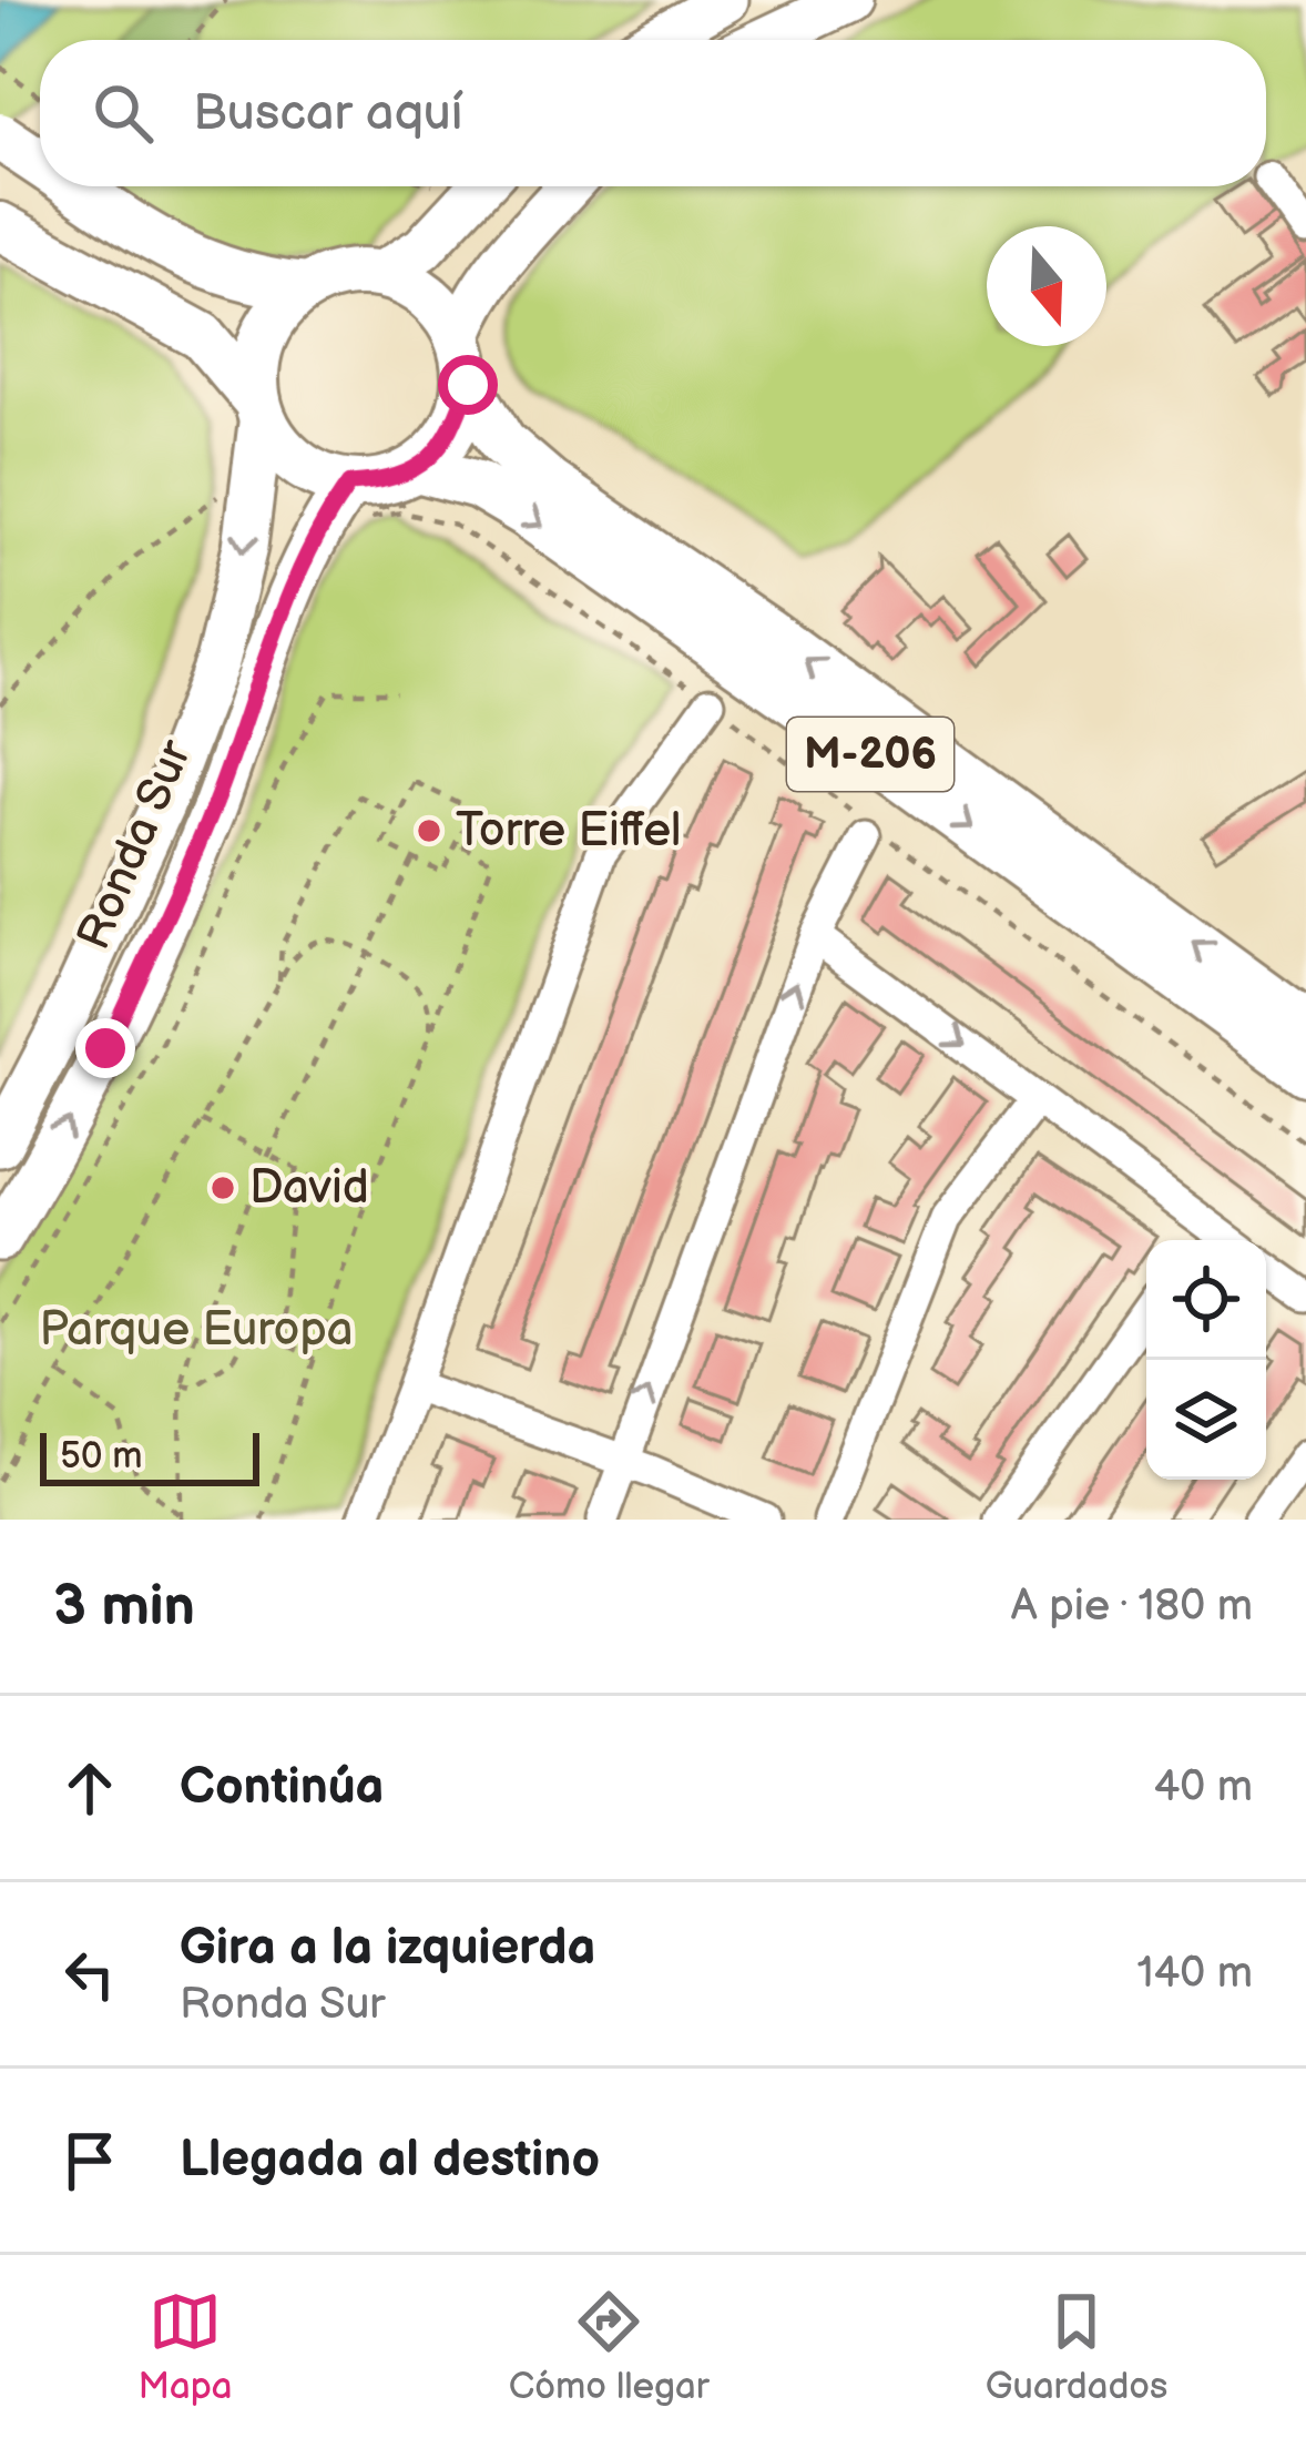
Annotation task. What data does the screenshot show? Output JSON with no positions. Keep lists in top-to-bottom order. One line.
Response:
{"streets":{"main road":["M-206","Ronda Sur"]},"crossings":[["M-206","Ronda Sur"]],"parks":["Parque Europa"],"places":["Torre Eiffel","David"],"scale_bar":"50 m","north":"bottom","page":{"search":"Buscar aquí","scale":"50 m","heading":["3 min","A pie · 180 m"],"list":[["Continúa","40 m"],["Gira a la izquierda","Ronda Sur","140 m"],"Llegada al destino"],"nav":["Mapa","Cómo llegar","Guardados"]}}
